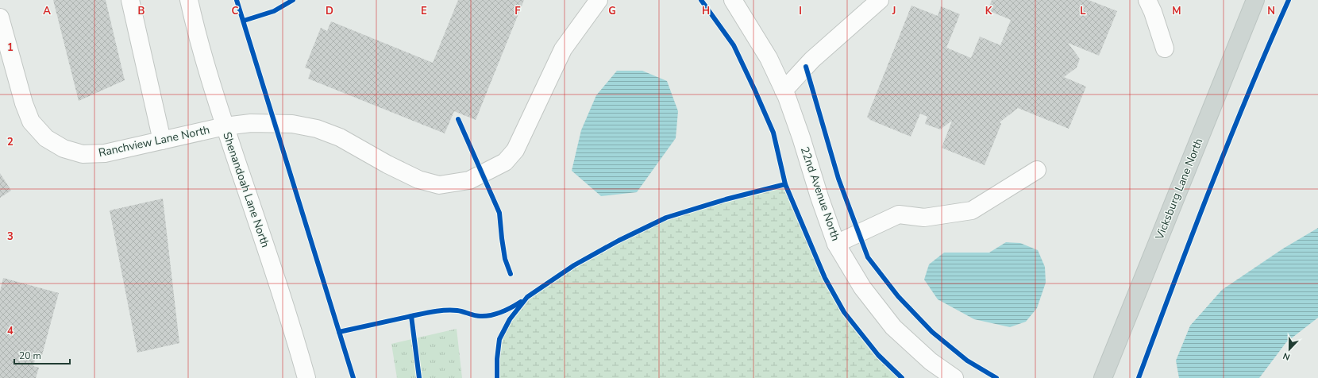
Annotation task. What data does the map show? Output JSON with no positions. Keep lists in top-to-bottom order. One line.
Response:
{"streets":{"main road":["Vicksburg Lane North"],"street":["Ranchview Lane North","Shenandoah Lane North","22nd Avenue North"]},"crossings":[["Ranchview Lane North","Shenandoah Lane North"]],"scale_bar":"20 m","north":"bottom","grid":{"columns":["A","B","C","D","E","F","G","H","I","J","K","L","M","N"],"rows":["1","2","3","4"]}}
